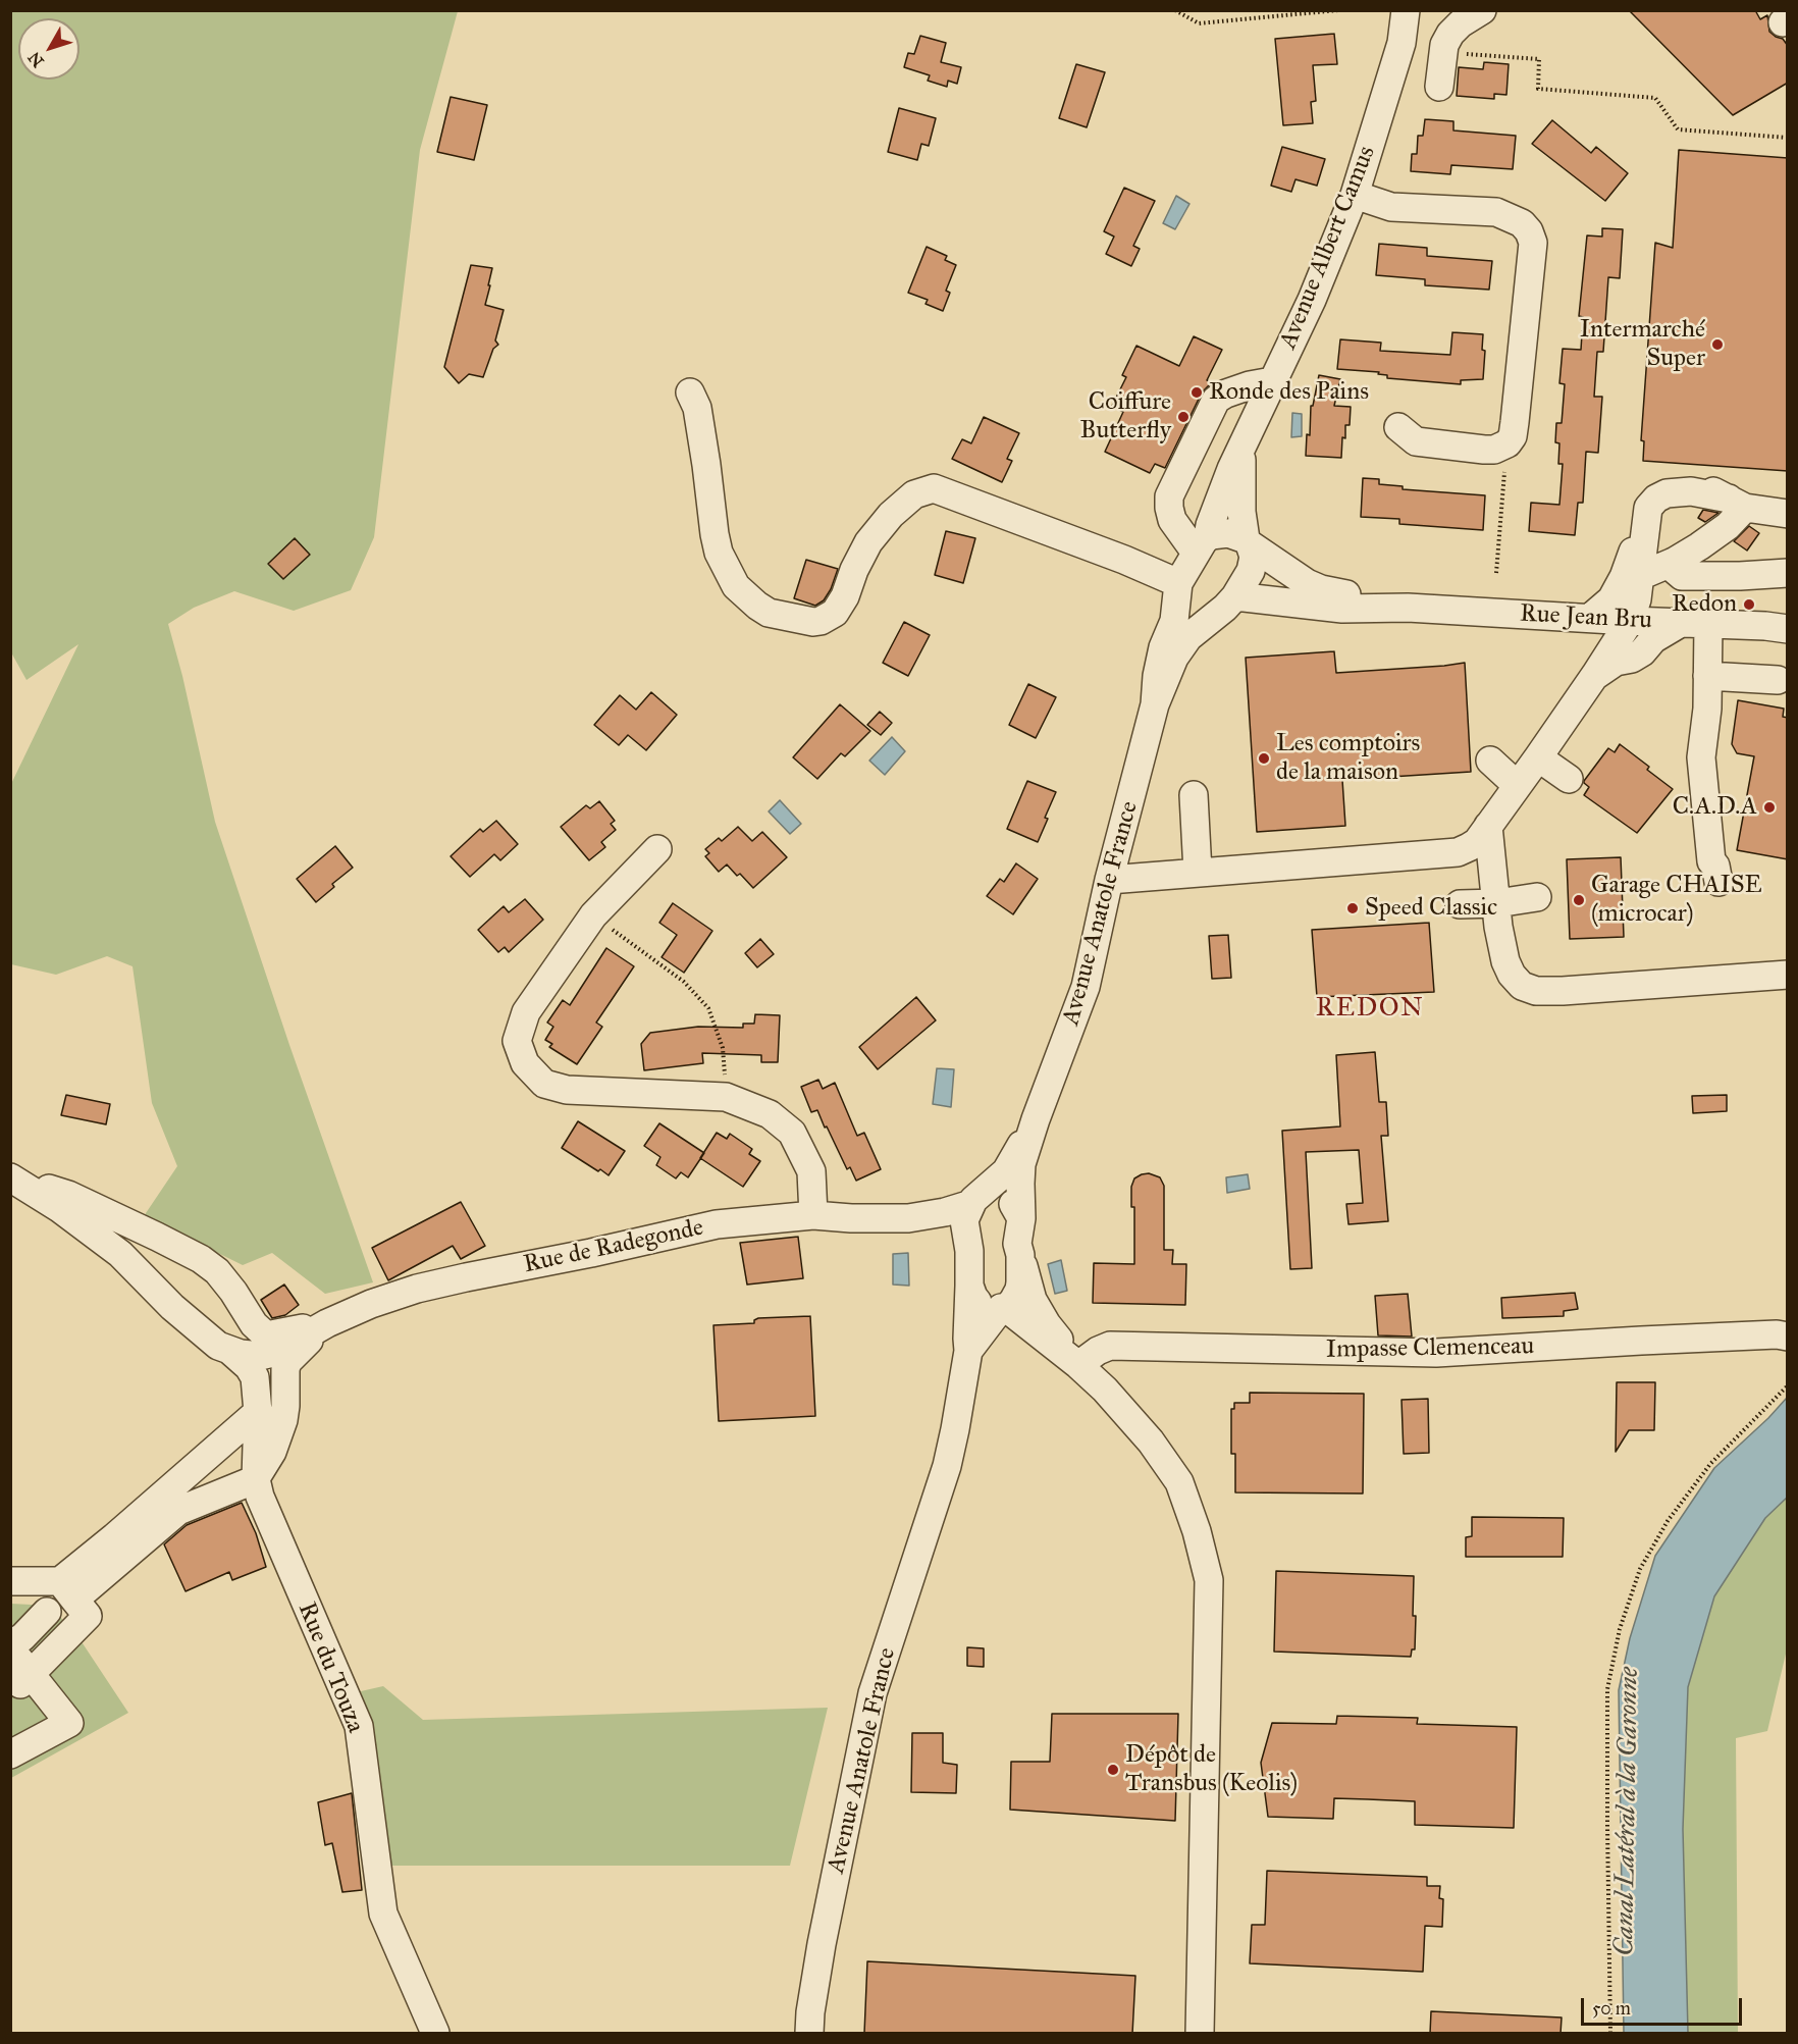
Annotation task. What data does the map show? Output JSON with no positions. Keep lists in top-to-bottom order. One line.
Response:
{"streets":{"street":["Avenue Albert Camus","Rue Jean Bru","Avenue Anatole France","Rue de Radegonde","Impasse Clemenceau","Rue du Touza"]},"crossings":[["Avenue Albert Camus","Rue Jean Bru"],["Avenue Albert Camus","Avenue Anatole France"],["Rue Jean Bru","Avenue Anatole France"],["Avenue Anatole France","Rue de Radegonde"]],"districts":["REDON"],"water":["Canal Latéral à la Garonne"],"places":["Intermarché Super","Ronde des Pains","Coiffure Butterfly","Redon","Les comptoirs de la maison","C.A.D.A","Garage CHAISE (microcar)","Speed Classic","Dépôt de Transbus (Keolis)"],"scale_bar":"50 m","north":"bottom left"}
